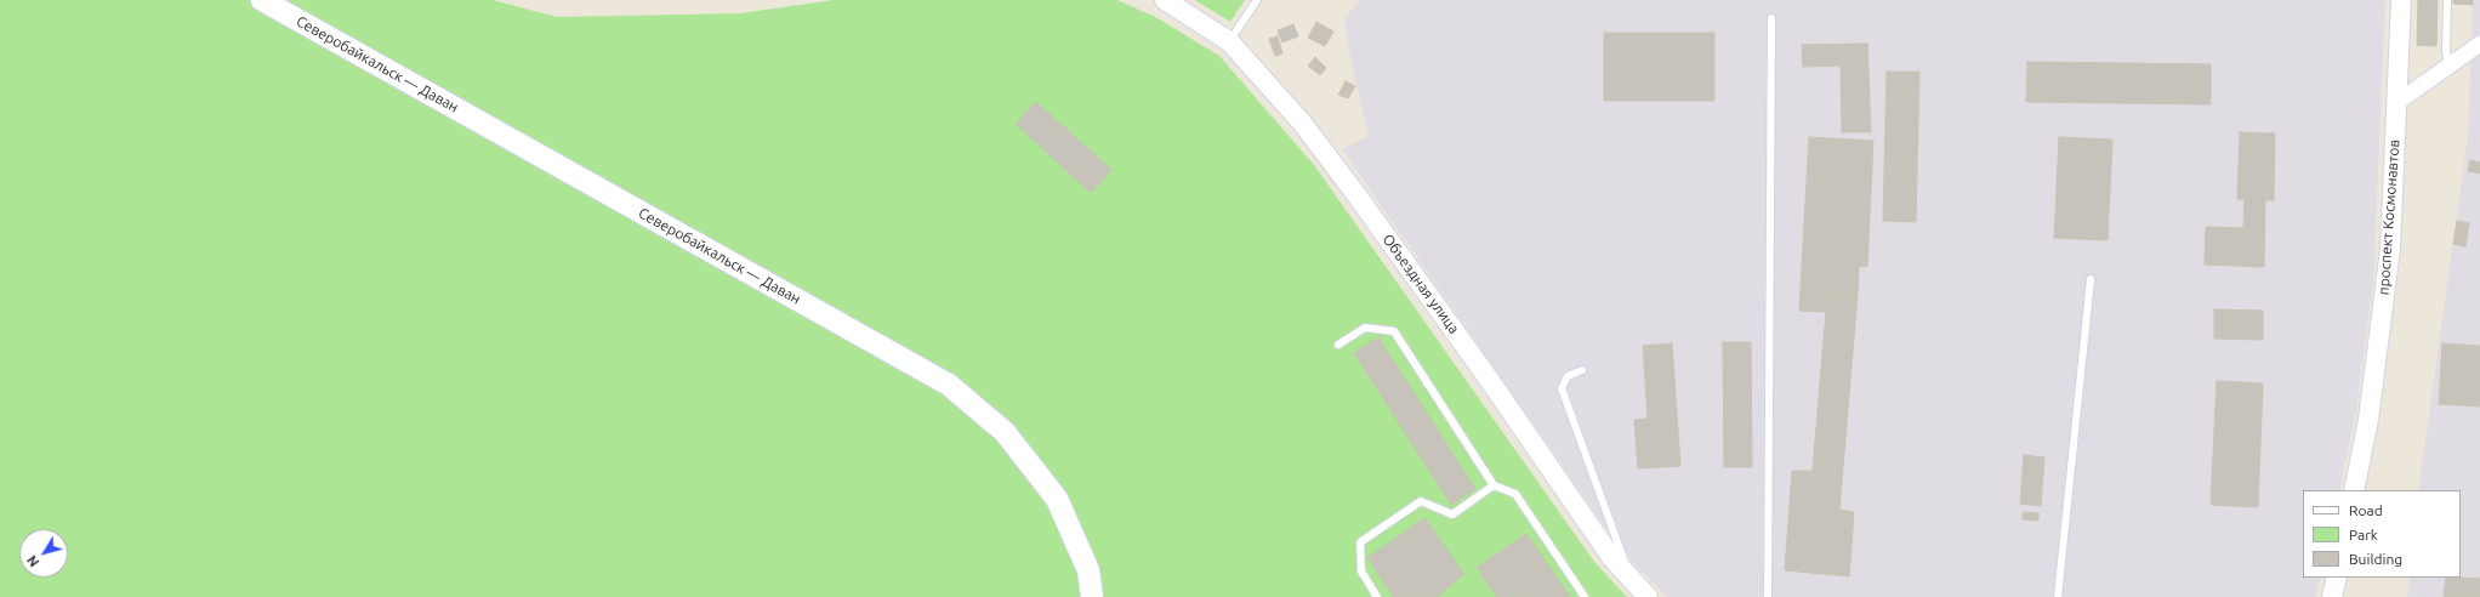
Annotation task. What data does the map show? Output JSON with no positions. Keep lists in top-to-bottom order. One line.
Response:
{"streets":{"main road":["Северобайкальск — Даван"],"street":["проспект Космонавтов","Объездная улица"]},"legend":["Road","Park","Building"],"north":"bottom left"}
